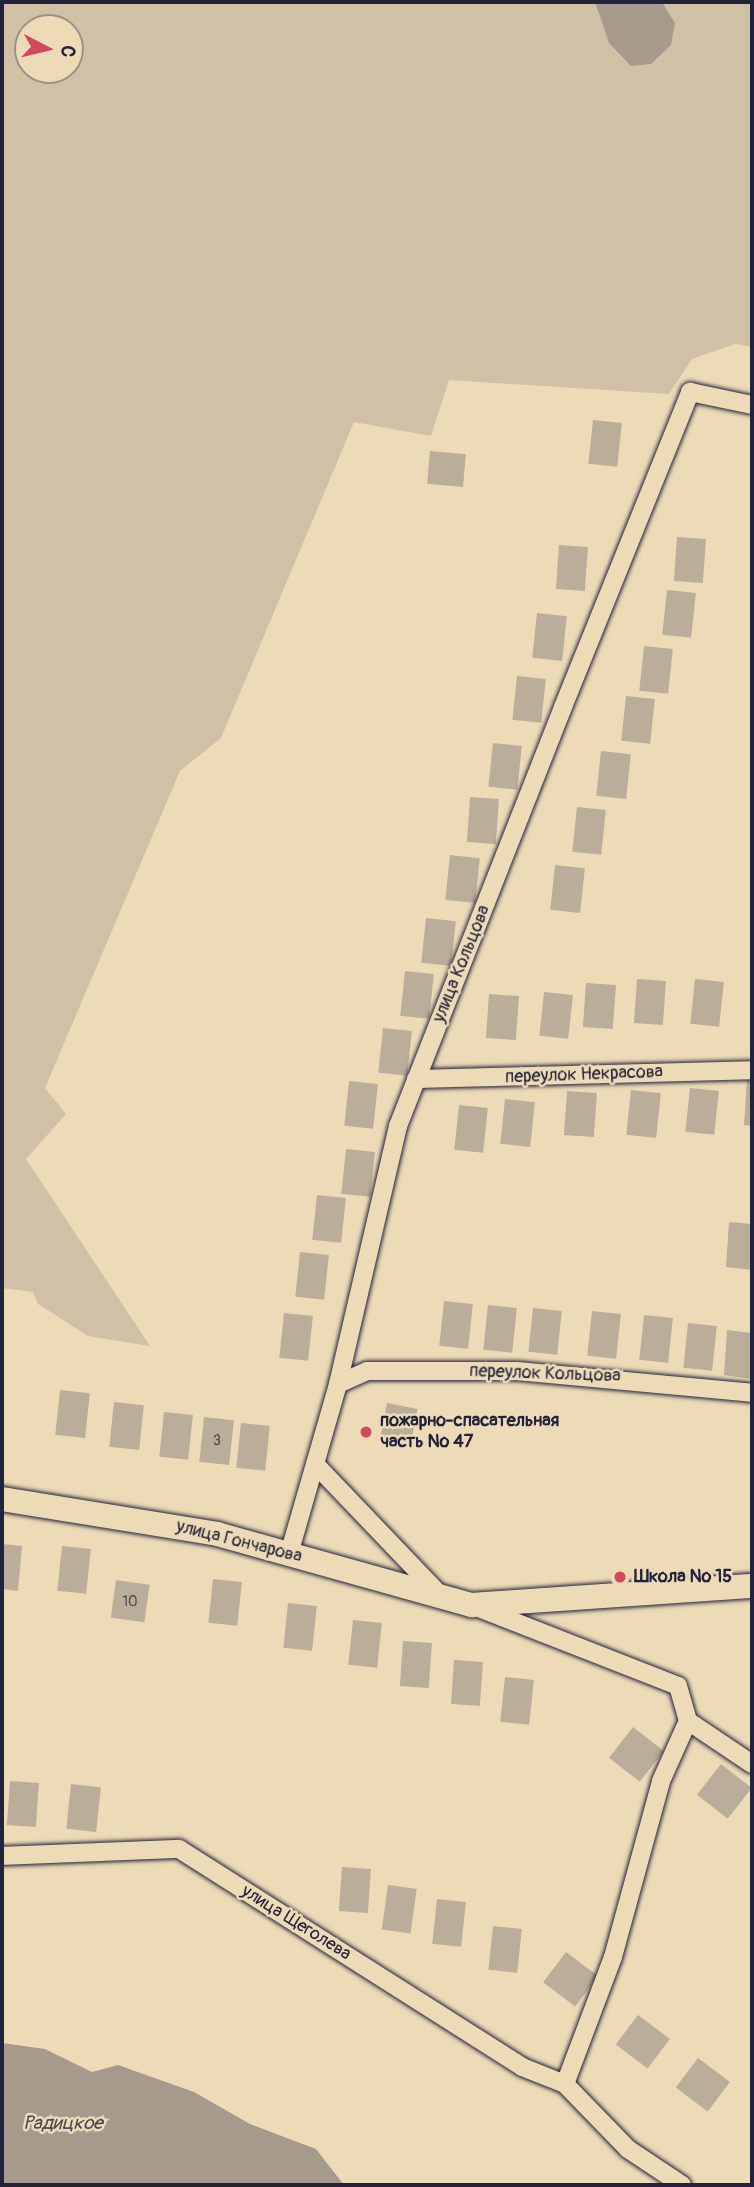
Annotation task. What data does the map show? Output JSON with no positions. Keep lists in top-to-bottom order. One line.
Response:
{"streets":{"street":["улица Кольцова","переулок Некрасова","переулок Кольцова","улица Гончарова","улица Щеголева"]},"crossings":[["улица Кольцова","переулок Некрасова"],["улица Кольцова","переулок Кольцова"],["улица Кольцова","улица Гончарова"]],"water":["Радицкое"],"places":["пожарно-спасательная часть № 47","Школа № 15"],"house_numbers":["3","10"],"north":"right"}
